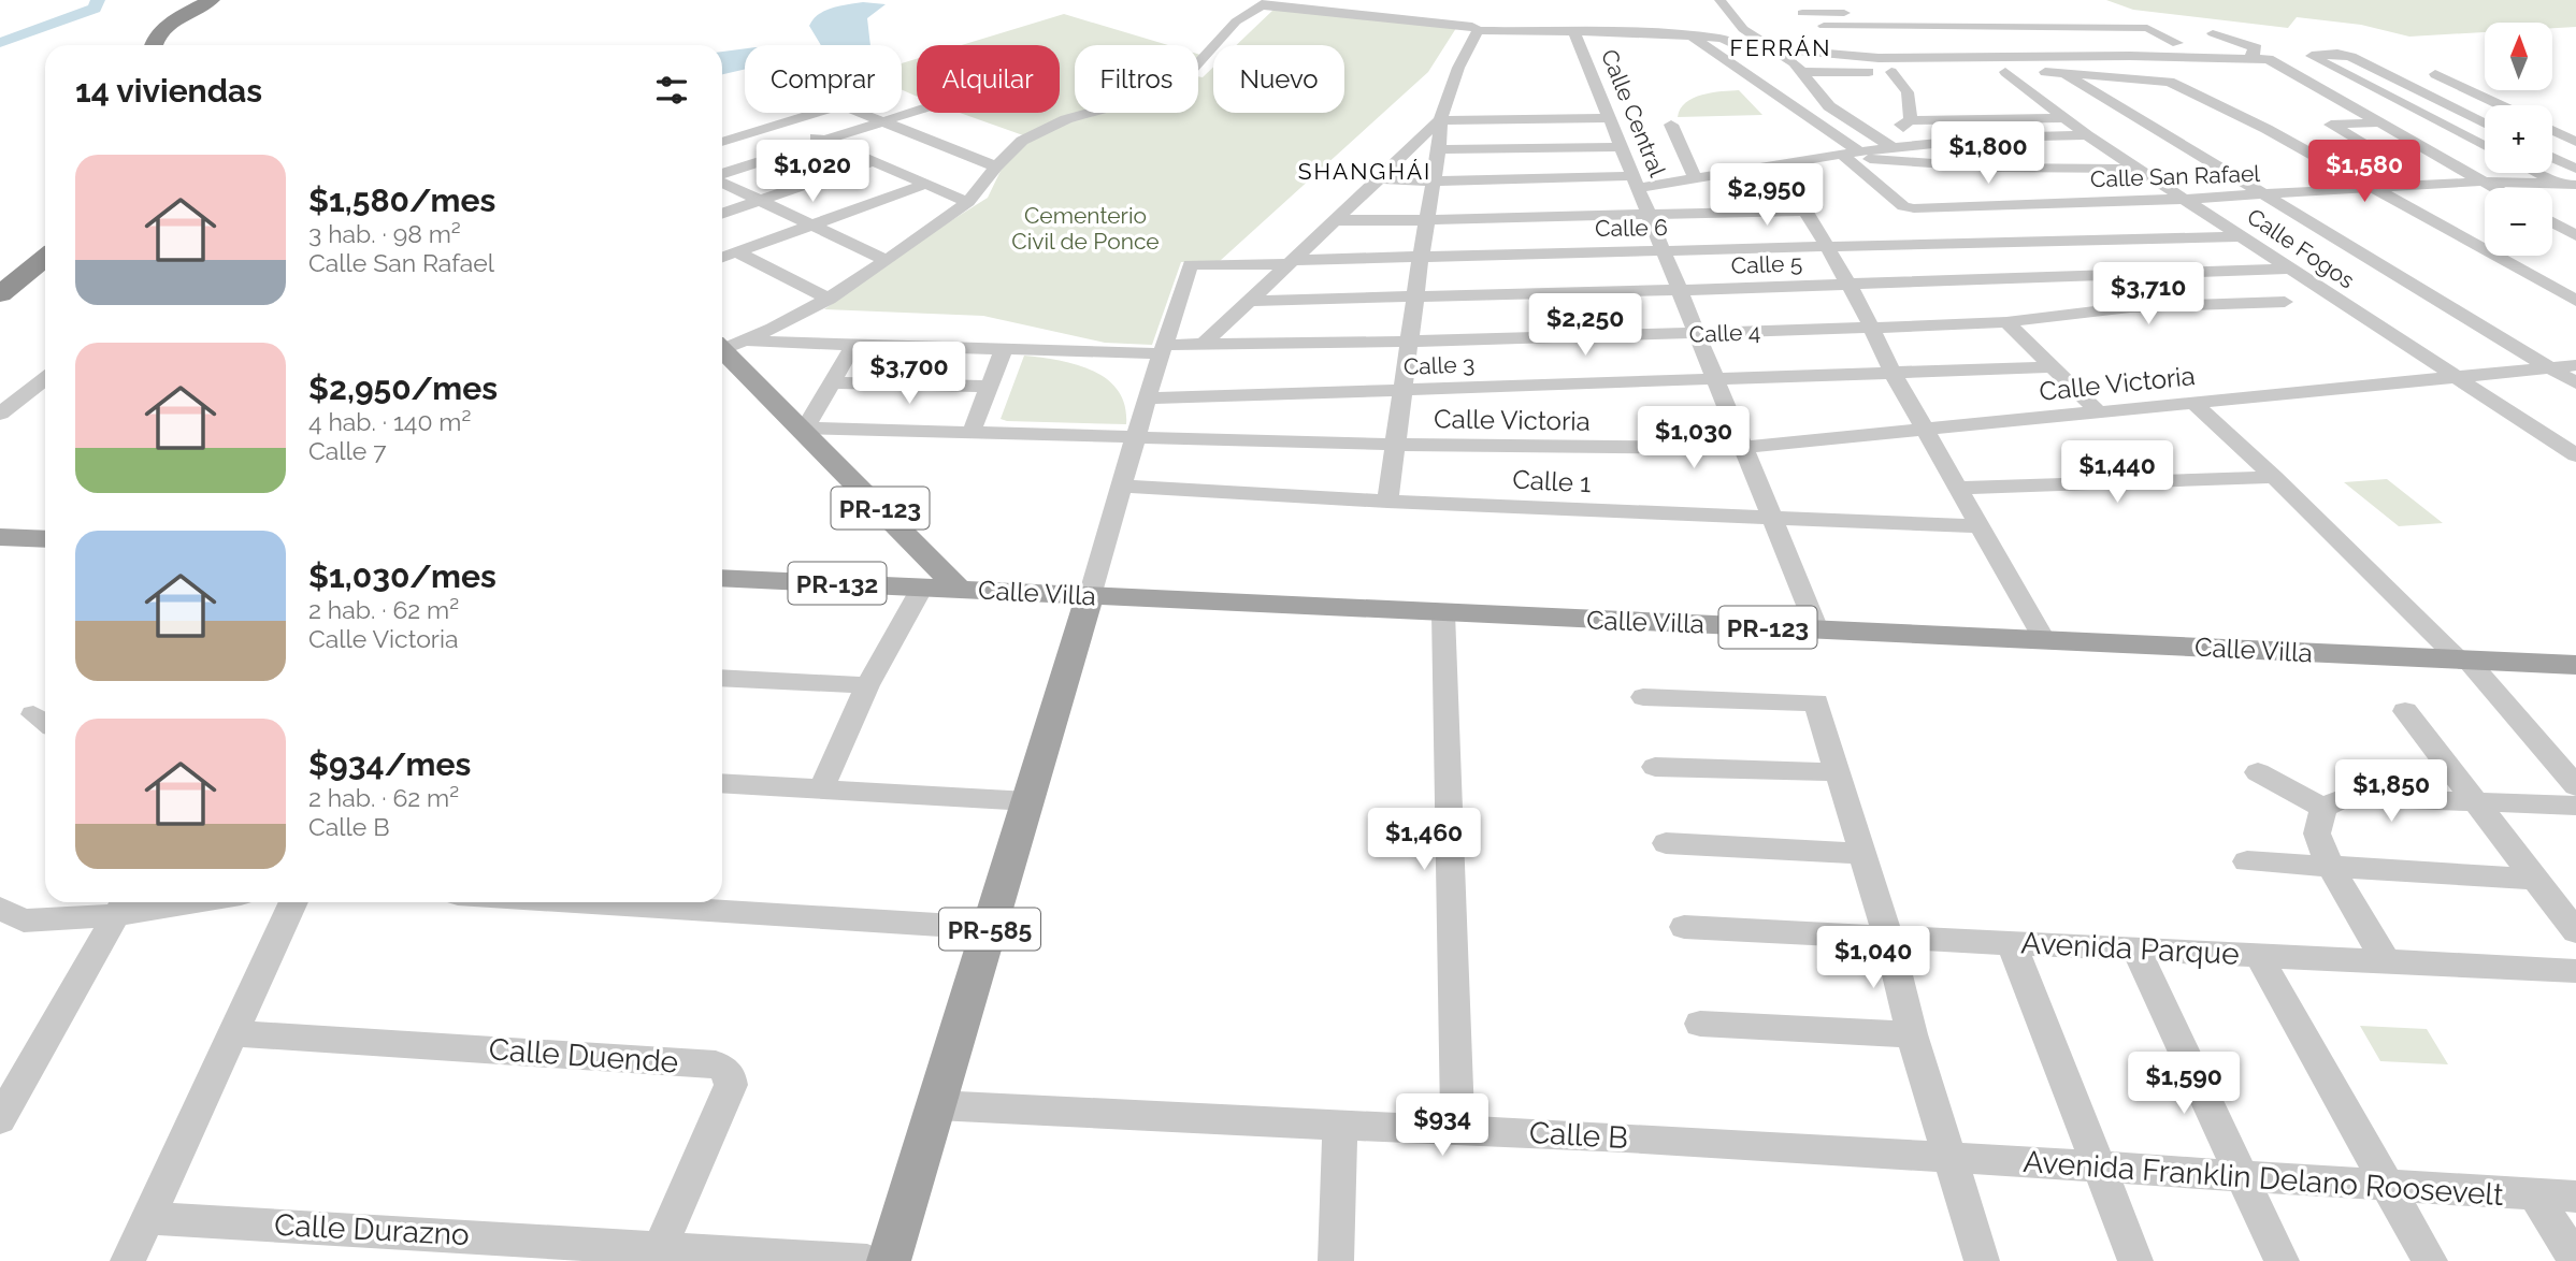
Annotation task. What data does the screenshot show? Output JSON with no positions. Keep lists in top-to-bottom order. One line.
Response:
{"streets":{"main road":["PR-123","PR-132","Calle Villa","PR-585"],"street":["Calle Central","Calle San Rafael","Calle 6","Calle Fogos","Calle 5","Calle 4","Calle 3","Calle Victoria","Calle 1","Avenida Parque","Calle Duende","Calle B","Avenida Franklin Delano Roosevelt","Calle Durazno"]},"crossings":[["Calle Central","Calle 6"],["Calle Central","Calle 5"],["Calle Central","Calle 4"],["Calle Central","Calle 3"],["Calle Central","Calle Victoria"],["Calle Central","Calle 1"],["Calle Central","Calle Villa"],["Calle San Rafael","Calle Fogos"],["Calle 6","Calle Fogos"],["Calle 6","Calle 5"],["Calle 6","Calle 4"],["Calle 6","PR-585"],["Calle Fogos","Calle 5"],["Calle Fogos","Calle Victoria"],["Calle 4","PR-585"],["Calle 3","PR-585"],["Calle Victoria","PR-123"],["Calle Victoria","PR-585"],["Calle 1","PR-585"],["PR-123","Calle Villa"],["Calle Villa","PR-585"],["PR-585","Calle B"],["Calle Duende","Calle Durazno"],["Calle B","Avenida Franklin Delano Roosevelt"]],"districts":["FERRÁN","SHANGHÁI"],"parks":["Cementerio Civil de Ponce"],"north":"top","page":{"map_buttons":["+","−"],"chip":["Comprar","Alquilar","Filtros","Nuevo"],"heading":"14 viviendas","price":["$1,800","$1,020","$1,580","$2,950","$3,710","$2,250","$3,700","$1,030","$1,440","$1,850","$1,460","$1,040","$1,590","$934"],"list":[{"name":"$1,580/mes","note":"3 hab. · 98 m² · Calle San Rafael"},{"name":"$2,950/mes","note":"4 hab. · 140 m² · Calle 7"},{"name":"$1,030/mes","note":"2 hab. · 62 m² · Calle Victoria"},{"name":"$934/mes","note":"2 hab. · 62 m² · Calle B"}]}}
